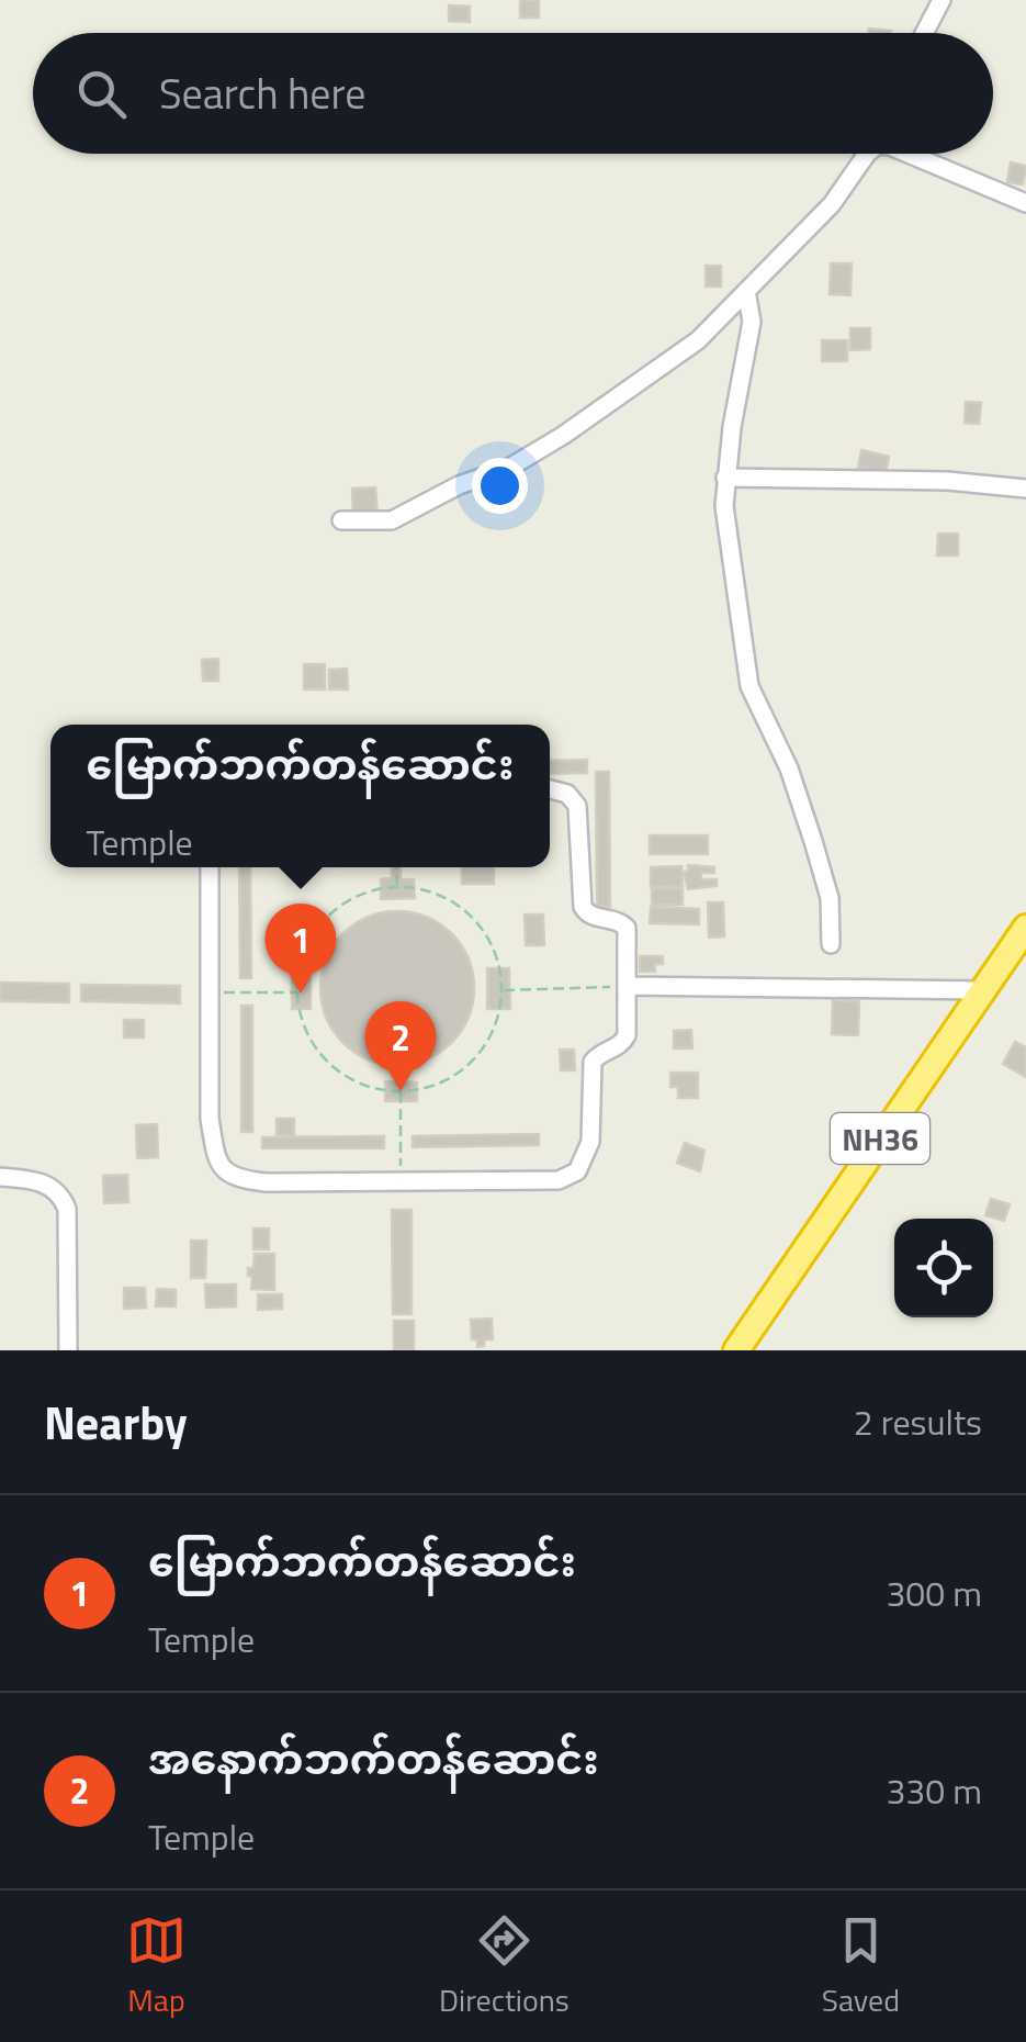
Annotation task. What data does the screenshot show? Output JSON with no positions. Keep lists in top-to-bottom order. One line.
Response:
{"streets":{"highway":["NH36"]},"page":{"search":"Search here","popup":["မြောက်ဘက်တန်ဆောင်း","Temple"],"pins":["1","2"],"heading":["Nearby","2 results"],"list":[{"mark":"1","name":"မြောက်ဘက်တန်ဆောင်း","note":"Temple","value":"300 m"},{"mark":"2","name":"အနောက်ဘက်တန်ဆောင်း","note":"Temple","value":"330 m"}],"nav":["Map","Directions","Saved"]}}
